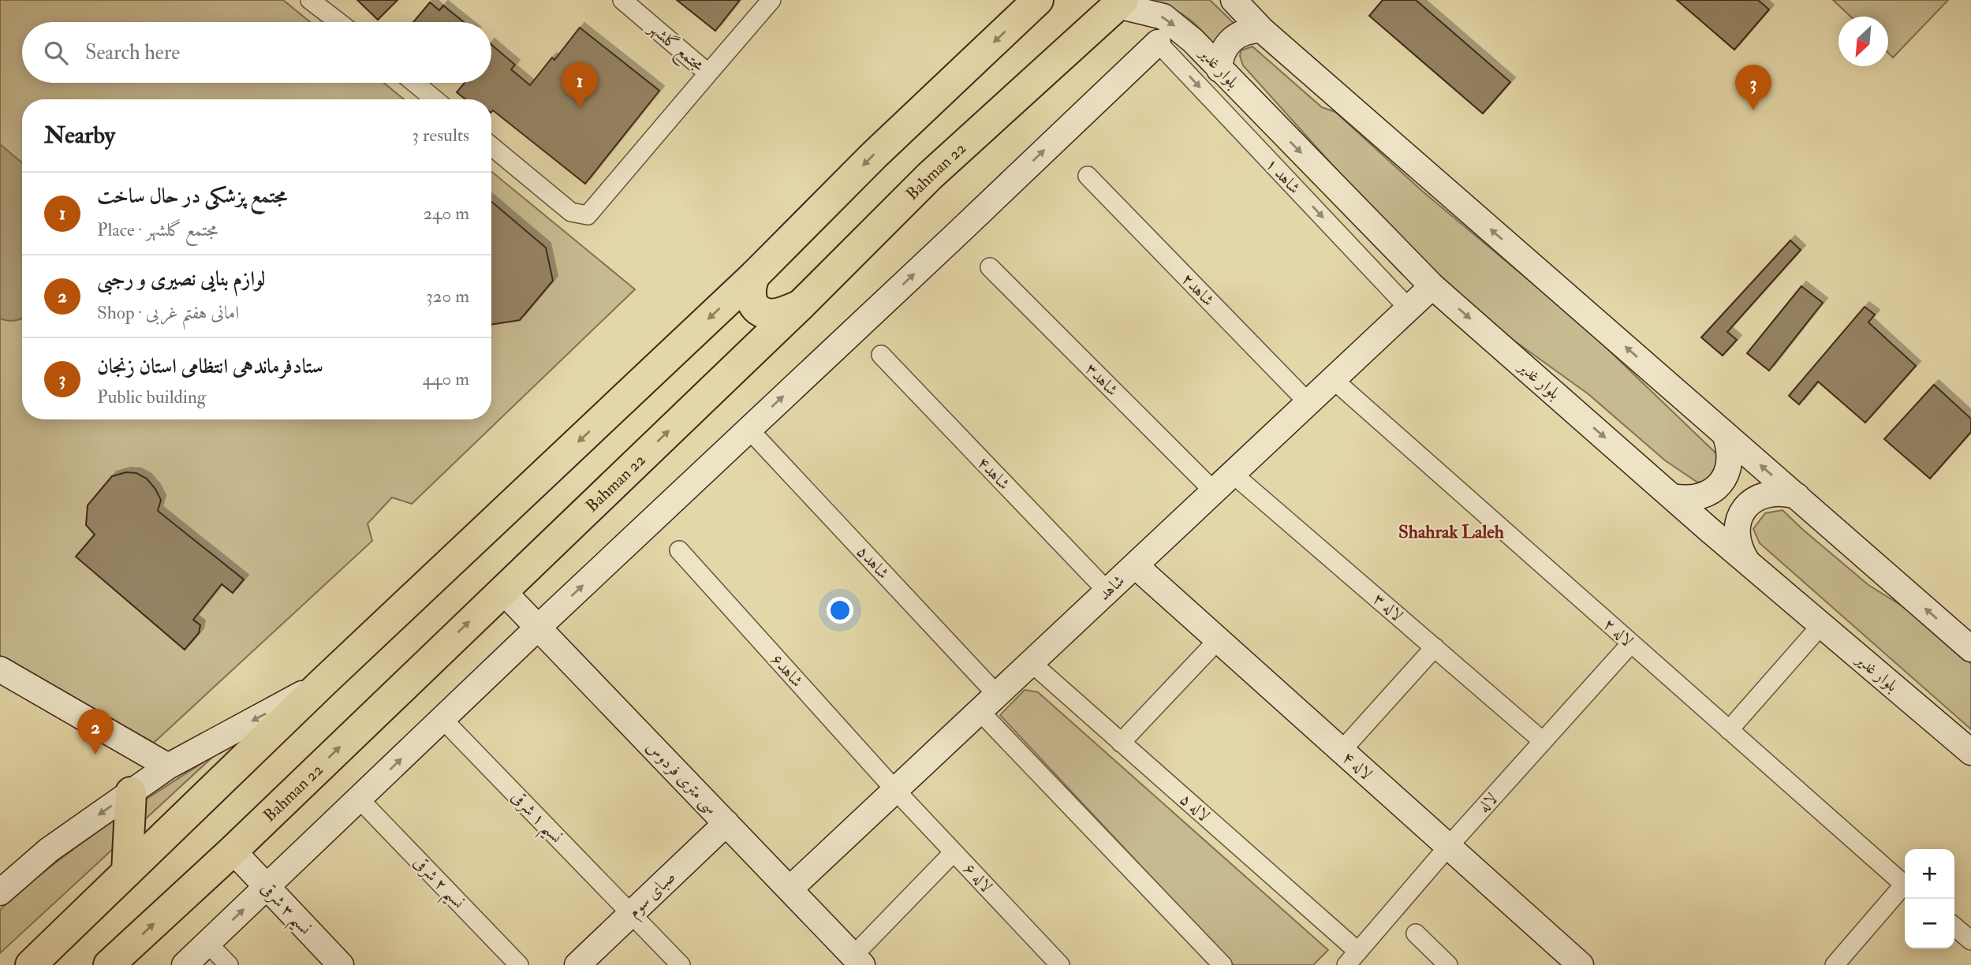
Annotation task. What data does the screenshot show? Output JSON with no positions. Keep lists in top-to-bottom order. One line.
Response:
{"streets":{"highway":["Bahman 22"],"main road":["بلوار غدیر","شاهد","لاله ۴","سی متری فردوس","صبای سوم","نسیم ۳ شرقی"],"street":["مجتمع گلشهر","شاهد ۱","شاهد۲","شاهد۳","شاهد۴","شاهد۵","لاله ۳","لاله ۲","شاهد۶","لاله","لاله ۵","نسیم ۱ شرقی","لاله ۶","نسیم ۲ شرقی"]},"crossings":[["بلوار غدیر","Bahman 22"],["بلوار غدیر","شاهد"],["Bahman 22","سی متری فردوس"],["Bahman 22","نسیم ۳ شرقی"],["شاهد ۱","شاهد"],["شاهد۲","شاهد"],["شاهد۳","شاهد"],["شاهد۴","شاهد"],["شاهد۵","شاهد"],["شاهد","لاله ۳"],["شاهد","لاله ۲"],["شاهد","شاهد۶"],["شاهد","لاله ۴"],["شاهد","سی متری فردوس"],["شاهد","لاله ۵"],["شاهد","لاله ۶"],["لاله ۳","لاله"],["لاله ۲","لاله"],["شاهد۶","لاله ۶"],["لاله ۴","لاله"],["سی متری فردوس","صبای سوم"],["لاله","لاله ۵"],["نسیم ۱ شرقی","صبای سوم"]],"one_way":["شاهد ۱"],"districts":["Shahrak Laleh"],"north":"bottom left","page":{"search":"Search here","pins":["1","3","2"],"heading":["Nearby","3 results"],"list":[{"mark":"1","name":"مجتمع پزشکی در حال ساخت","note":"Place · مجتمع گلشهر","value":"240 m"},{"mark":"2","name":"لوازم بنایی نصیری و رجبی","note":"Shop · امانی هفتم غربی","value":"320 m"},{"mark":"3","name":"ستادفرماندهی انتظامی استان زنجان","note":"Public building","value":"440 m"}],"map_buttons":["+","−"]}}
